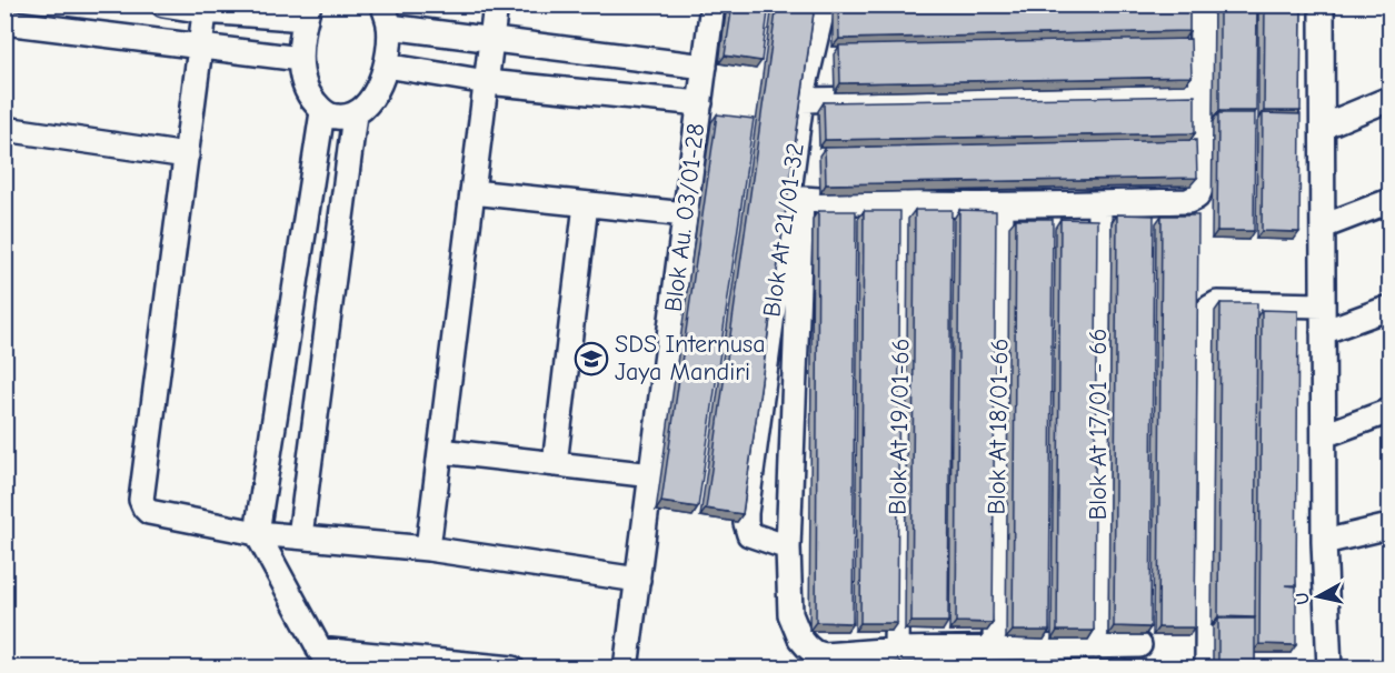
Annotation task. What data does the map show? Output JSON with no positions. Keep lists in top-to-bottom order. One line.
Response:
{"streets":{"street":["Blok Au. 03/01-28","Blok At 21/01-32","Blok At 17/01 - 66","Blok At 19/01-66","Blok At 18/01-66"]},"places":{"school or university":["SDS Internusa Jaya Mandiri"]},"north":"left"}
